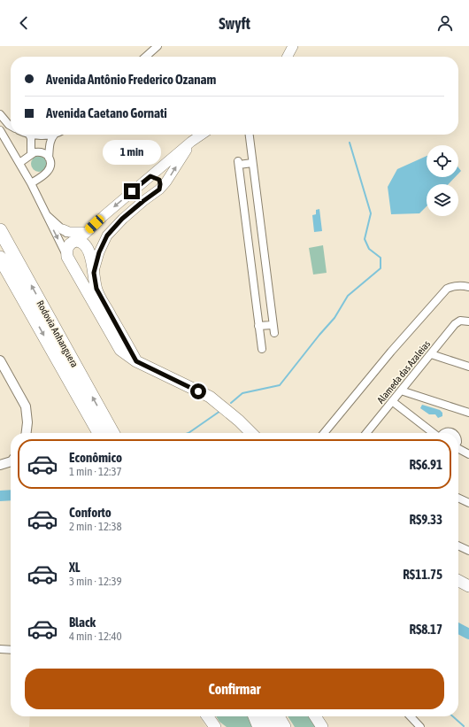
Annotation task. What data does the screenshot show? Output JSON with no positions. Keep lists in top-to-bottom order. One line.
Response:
{"streets":{"highway":["Rodovia Anhanguera"],"street":["Alameda das Azaleias"]},"page":{"header":"Swyft","banner":["Avenida Antônio Frederico Ozanam","Avenida Caetano Gornati"],"bubble":"1 min","list":[{"name":"Econômico","note":"1 min · 12:37","value":"R$6.91"},{"name":"Conforto","note":"2 min · 12:38","value":"R$9.33"},{"name":"XL","note":"3 min · 12:39","value":"R$11.75"},{"name":"Black","note":"4 min · 12:40","value":"R$8.17"}],"buttons":"Confirmar"}}
